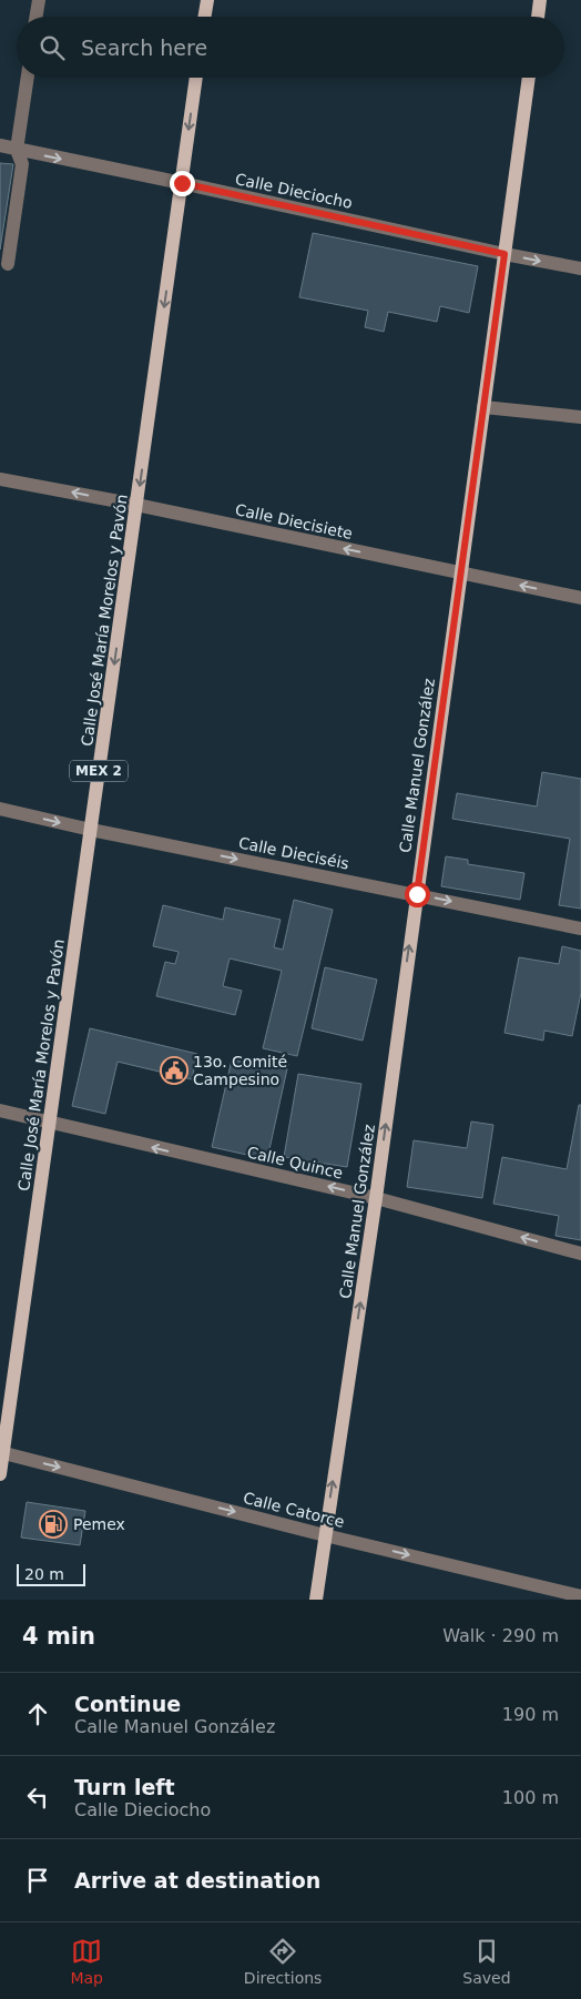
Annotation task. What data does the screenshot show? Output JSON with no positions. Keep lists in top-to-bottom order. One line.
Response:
{"streets":{"main road":["Calle José María Morelos y Pavón","Calle Manuel González","MEX 2"],"street":["Calle Dieciocho","Calle Diecisiete","Calle Dieciséis","Calle Quince","Calle Catorce"]},"crossings":[["Calle Dieciocho","Calle José María Morelos y Pavón"],["Calle Dieciocho","Calle Manuel González"],["Calle Diecisiete","Calle José María Morelos y Pavón"],["Calle Diecisiete","Calle Manuel González"],["Calle José María Morelos y Pavón","Calle Dieciséis"],["Calle José María Morelos y Pavón","Calle Quince"],["Calle José María Morelos y Pavón","Calle Catorce"],["Calle Manuel González","Calle Dieciséis"],["Calle Manuel González","Calle Quince"],["Calle Manuel González","Calle Catorce"]],"one_way":["Calle Dieciocho","Calle Diecisiete","Calle José María Morelos y Pavón","Calle Manuel González","Calle Dieciséis","Calle Quince","Calle Catorce"],"places":{"public building":["13o. Comité Campesino"],"fuel station":["Pemex"]},"scale_bar":"20 m","page":{"search":"Search here","scale":"20 m","heading":["4 min","Walk · 290 m"],"list":[["Continue","Calle Manuel González","190 m"],["Turn left","Calle Dieciocho","100 m"],"Arrive at destination"],"nav":["Map","Directions","Saved"]}}
